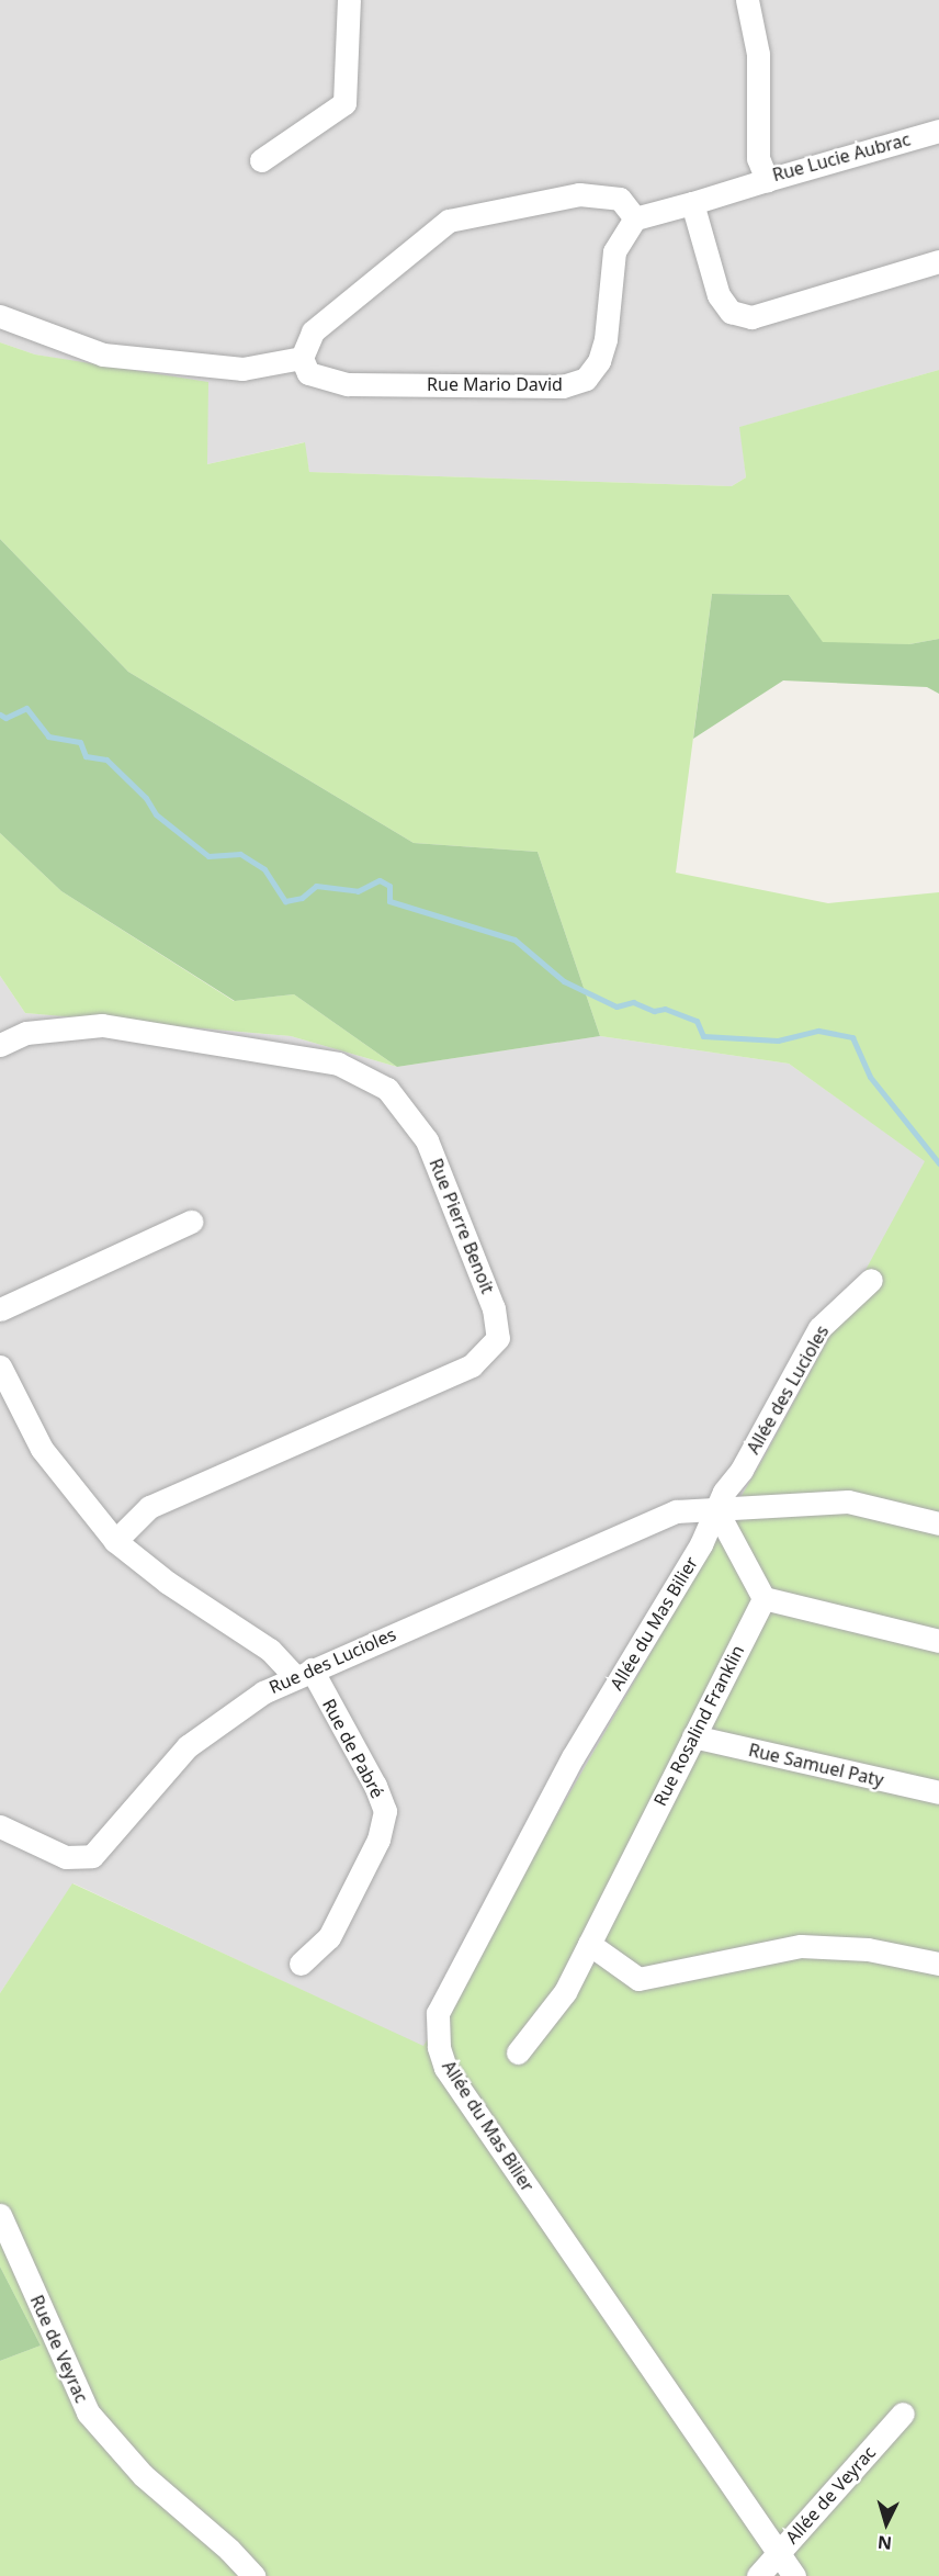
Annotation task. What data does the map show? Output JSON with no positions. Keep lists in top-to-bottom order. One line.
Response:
{"streets":{"street":["Rue Lucie Aubrac","Rue Mario David","Rue Pierre Benoit","Allée des Lucioles","Allée du Mas Bilier","Rue des Lucioles","Rue Rosalind Franklin","Rue de Pabré","Rue Samuel Paty","Rue de Veyrac","Allée de Veyrac"]},"crossings":[["Rue Pierre Benoit","Rue de Pabré"],["Allée des Lucioles","Allée du Mas Bilier"],["Allée des Lucioles","Rue des Lucioles"],["Allée du Mas Bilier","Rue des Lucioles"],["Allée du Mas Bilier","Allée de Veyrac"],["Rue des Lucioles","Rue de Pabré"],["Rue Rosalind Franklin","Rue Samuel Paty"]],"north":"bottom"}
